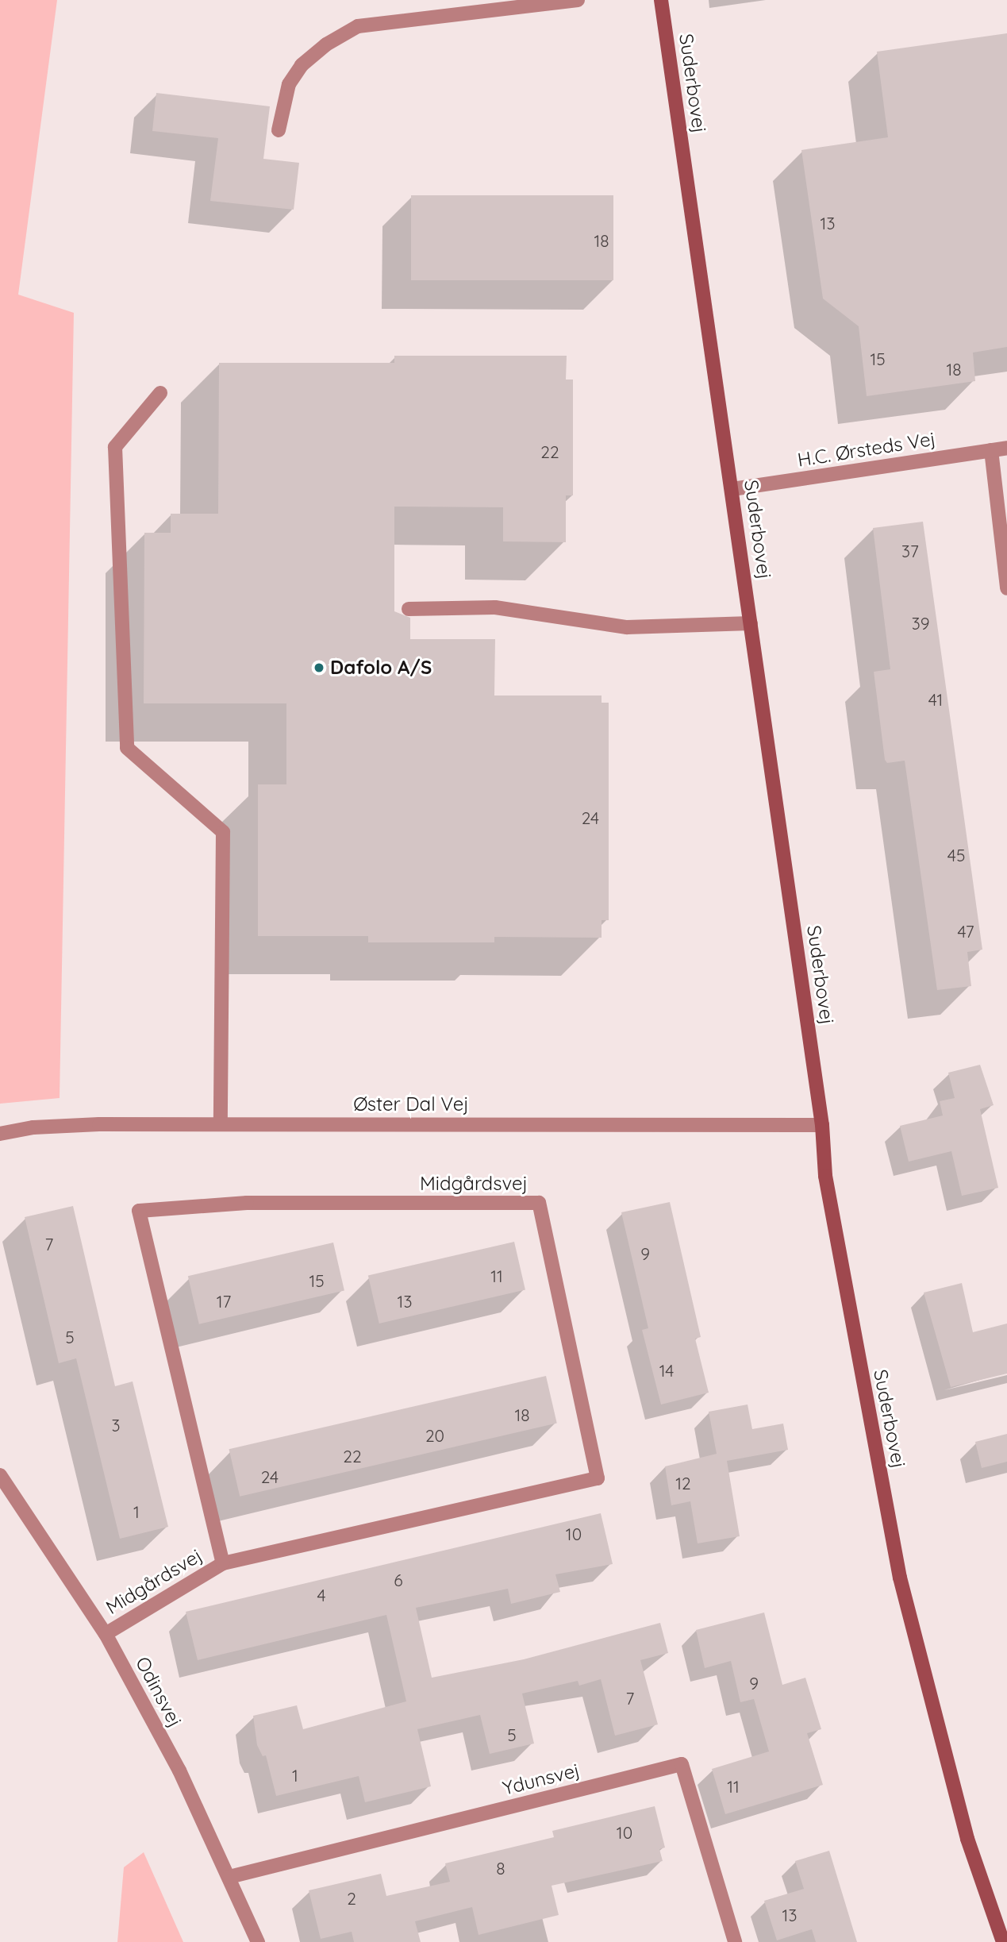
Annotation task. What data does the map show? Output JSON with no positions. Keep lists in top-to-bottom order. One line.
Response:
{"streets":{"street":["Suderbovej","H.C. Ørsteds Vej","Øster Dal Vej","Midgårdsvej","Odinsvej","Ydunsvej"]},"crossings":[["Suderbovej","H.C. Ørsteds Vej"],["Suderbovej","Øster Dal Vej"],["Midgårdsvej","Odinsvej"],["Odinsvej","Ydunsvej"]],"places":["Dafolo A/S"],"house_numbers":["13","18","15","18","22","37","39","41","24","45","47","7","9","11","15","17","13","5","14","18","3","20","22","24","12","1","10","6","4","9","7","5","1","11","10","8","2","13"]}
